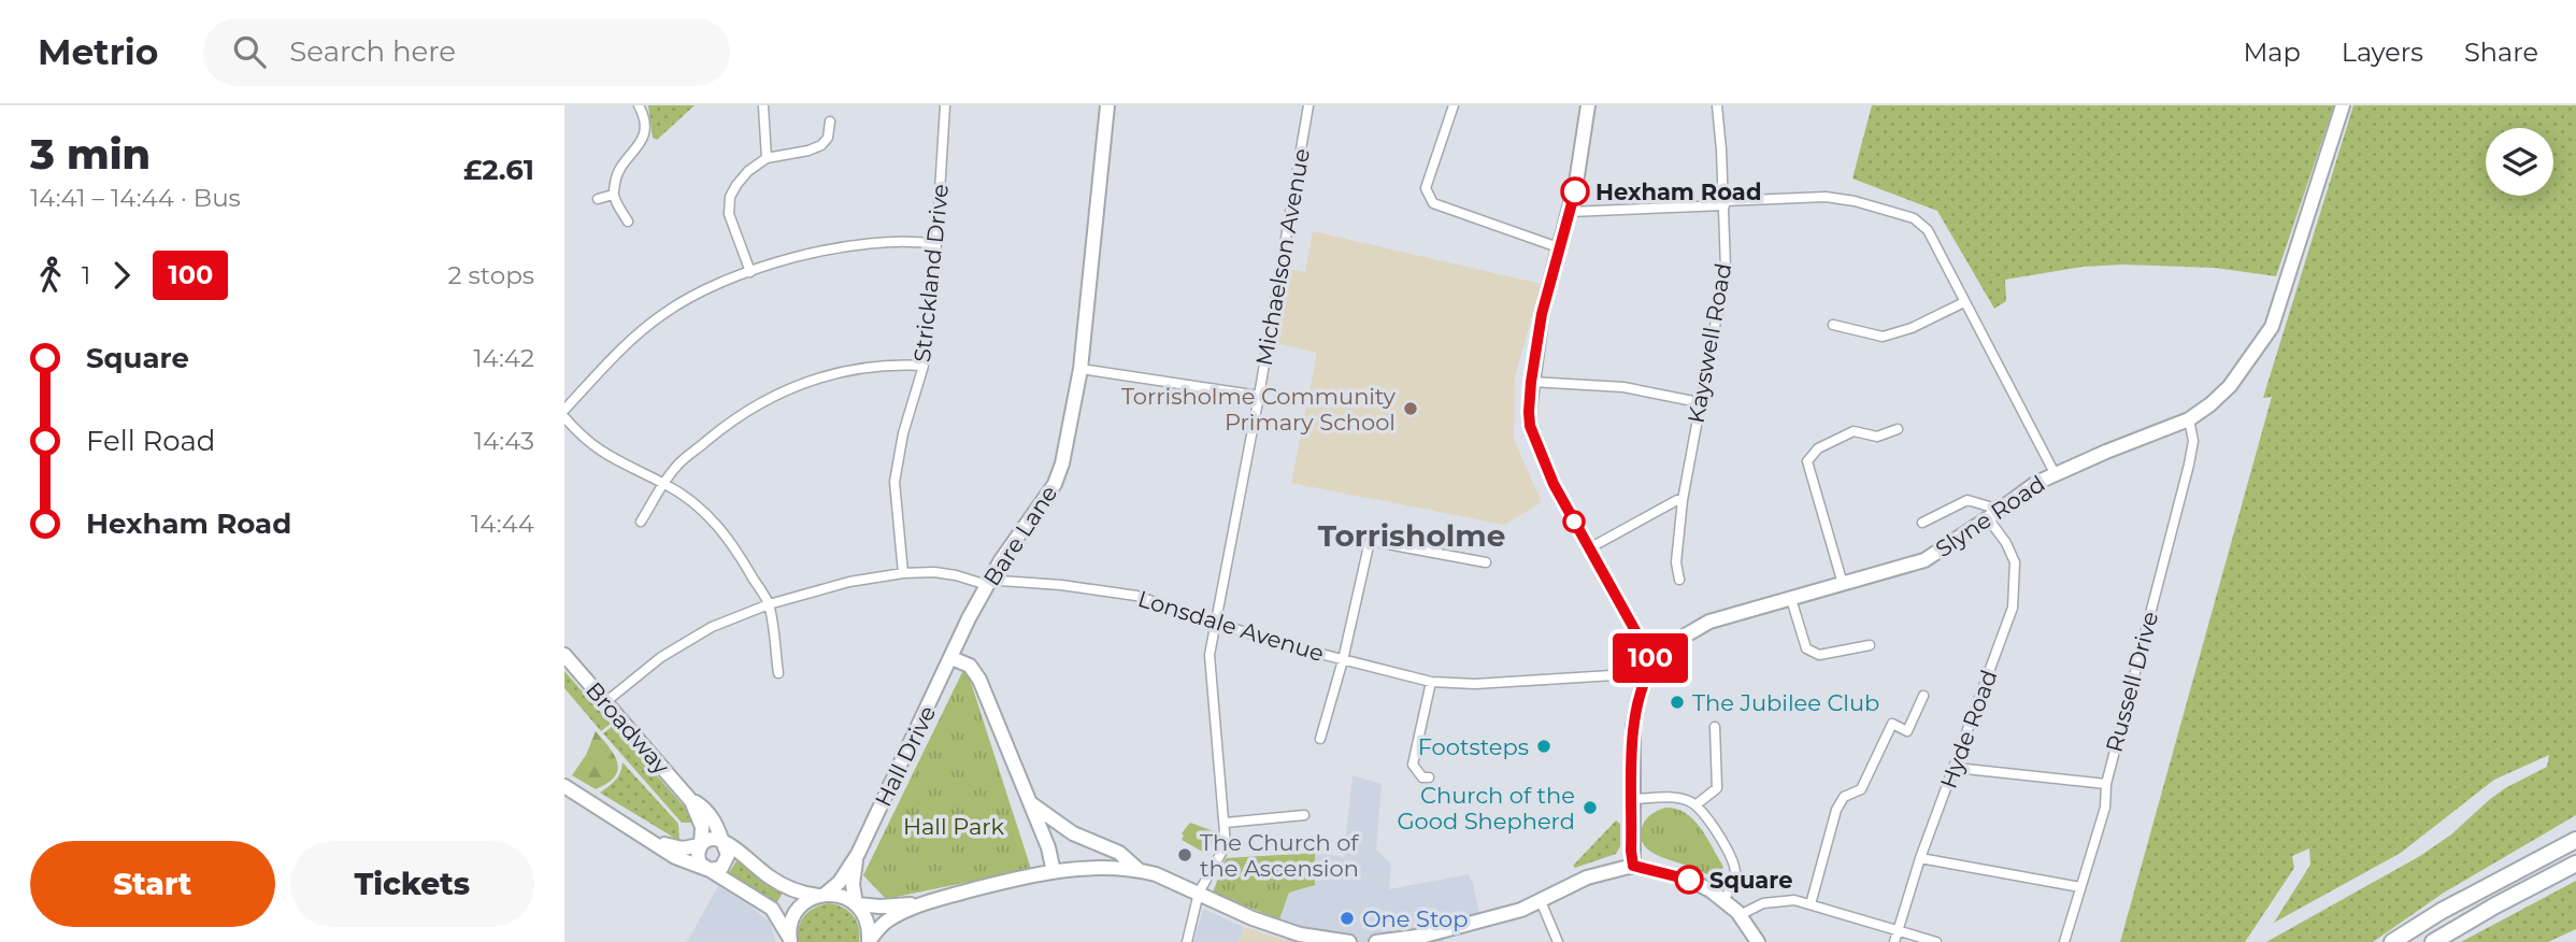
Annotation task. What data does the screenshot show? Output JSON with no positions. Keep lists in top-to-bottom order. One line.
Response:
{"streets":{"main road":["Slyne Road","Bare Lane","Broadway","Hall Drive"],"street":["Michaelson Avenue","Strickland Drive","Kayswell Road","Lonsdale Avenue","Russell Drive","Hyde Road"]},"crossings":[["Michaelson Avenue","Lonsdale Avenue"],["Slyne Road","Lonsdale Avenue"],["Slyne Road","Russell Drive"],["Slyne Road","Hyde Road"],["Bare Lane","Lonsdale Avenue"],["Bare Lane","Hall Drive"]],"districts":["Torrisholme"],"parks":["Hall Park"],"places":["Hexham Road","Torrisholme Community Primary School","The Jubilee Club","Footsteps","Church of the Good Shepherd","The Church of the Ascension","Square","One Stop"],"lines":["bus line 100"],"page":{"header":"Metrio","search":"Search here","nav":["Map","Layers","Share"],"heading":["3 min","14:41 – 14:44 · Bus","£2.61"],"on_map":"100","legs":["1","100","2 stops"],"list":[{"name":"Square","value":"14:42"},{"name":"Fell Road","value":"14:43"},{"name":"Hexham Road","value":"14:44"}],"buttons":["Start","Tickets"]}}
